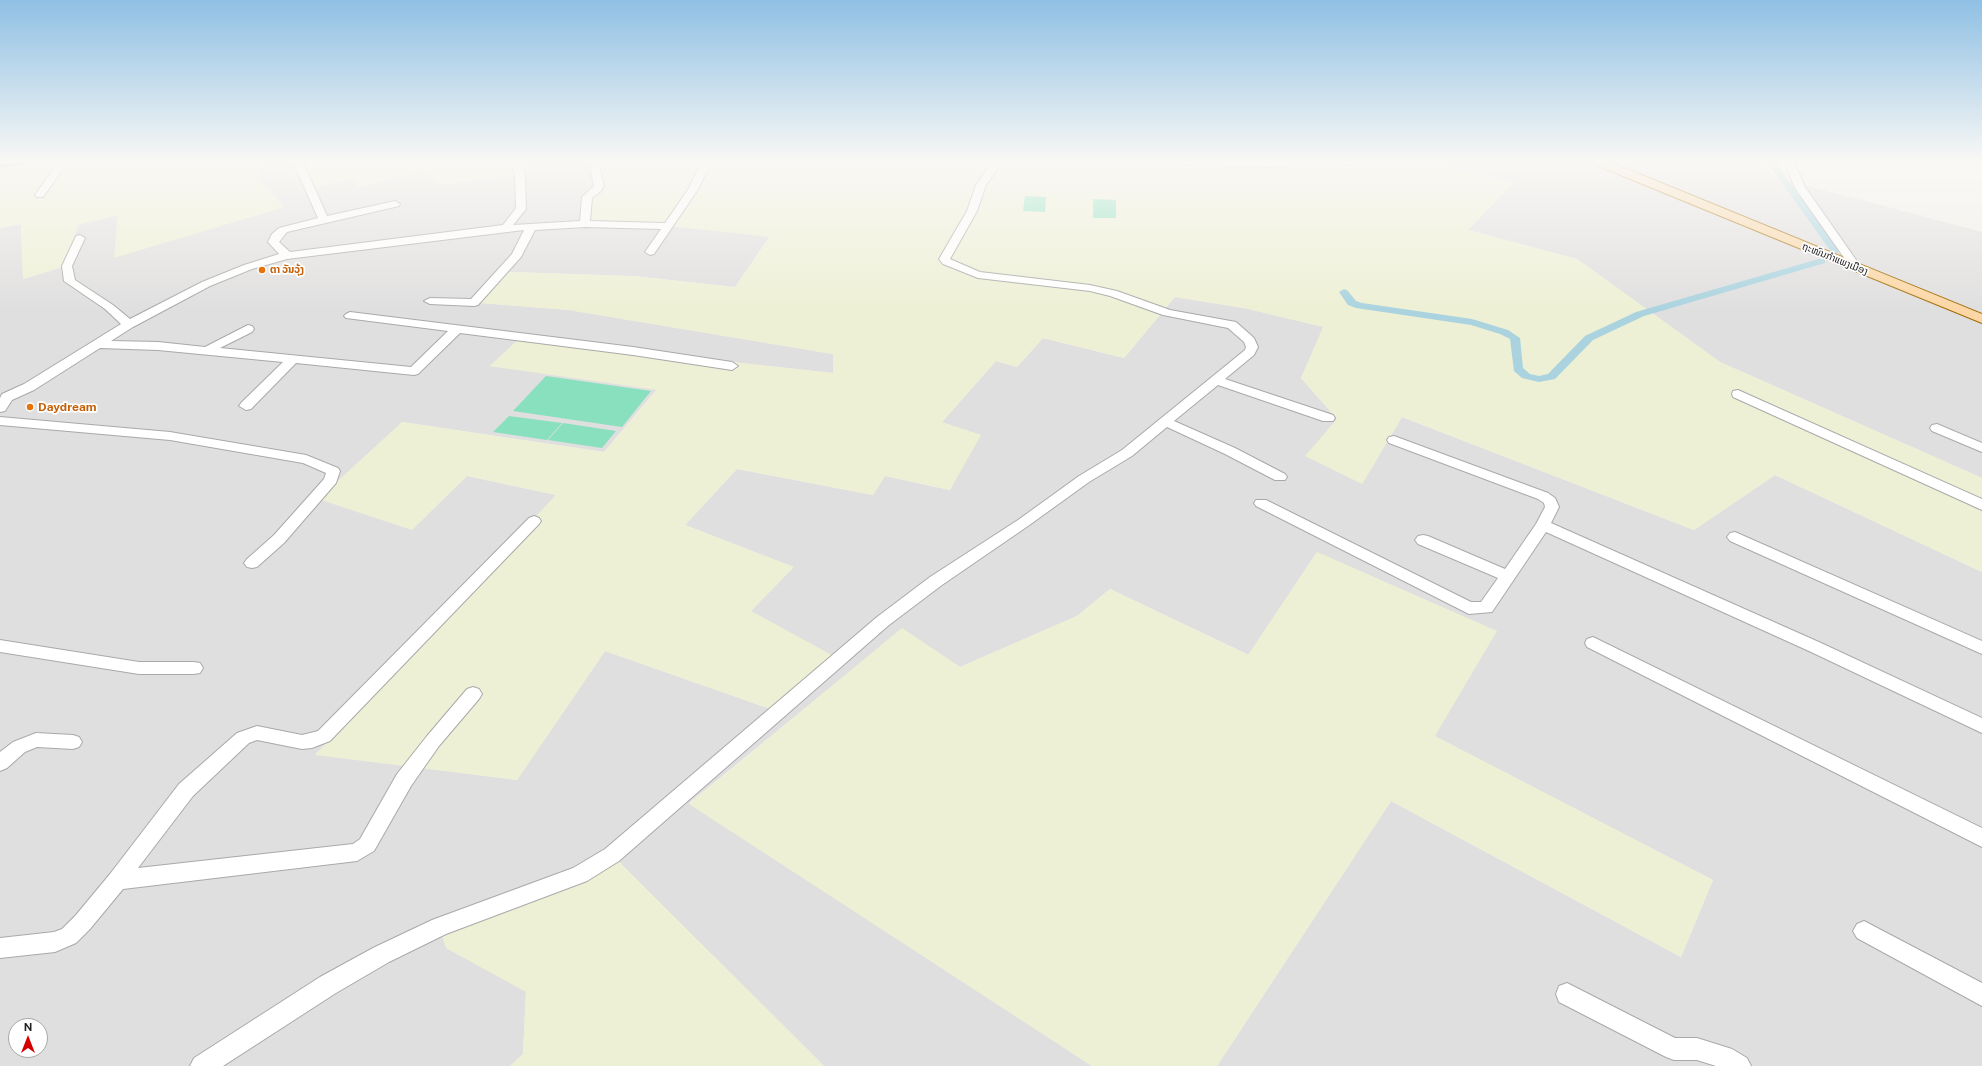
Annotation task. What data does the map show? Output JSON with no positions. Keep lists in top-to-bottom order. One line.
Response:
{"streets":{"main road":["ຖະໜົນກຳແພງເມືອງ"]},"places":["ຕາ ວັນວຸ້ງ","Daydream"],"north":"top"}
